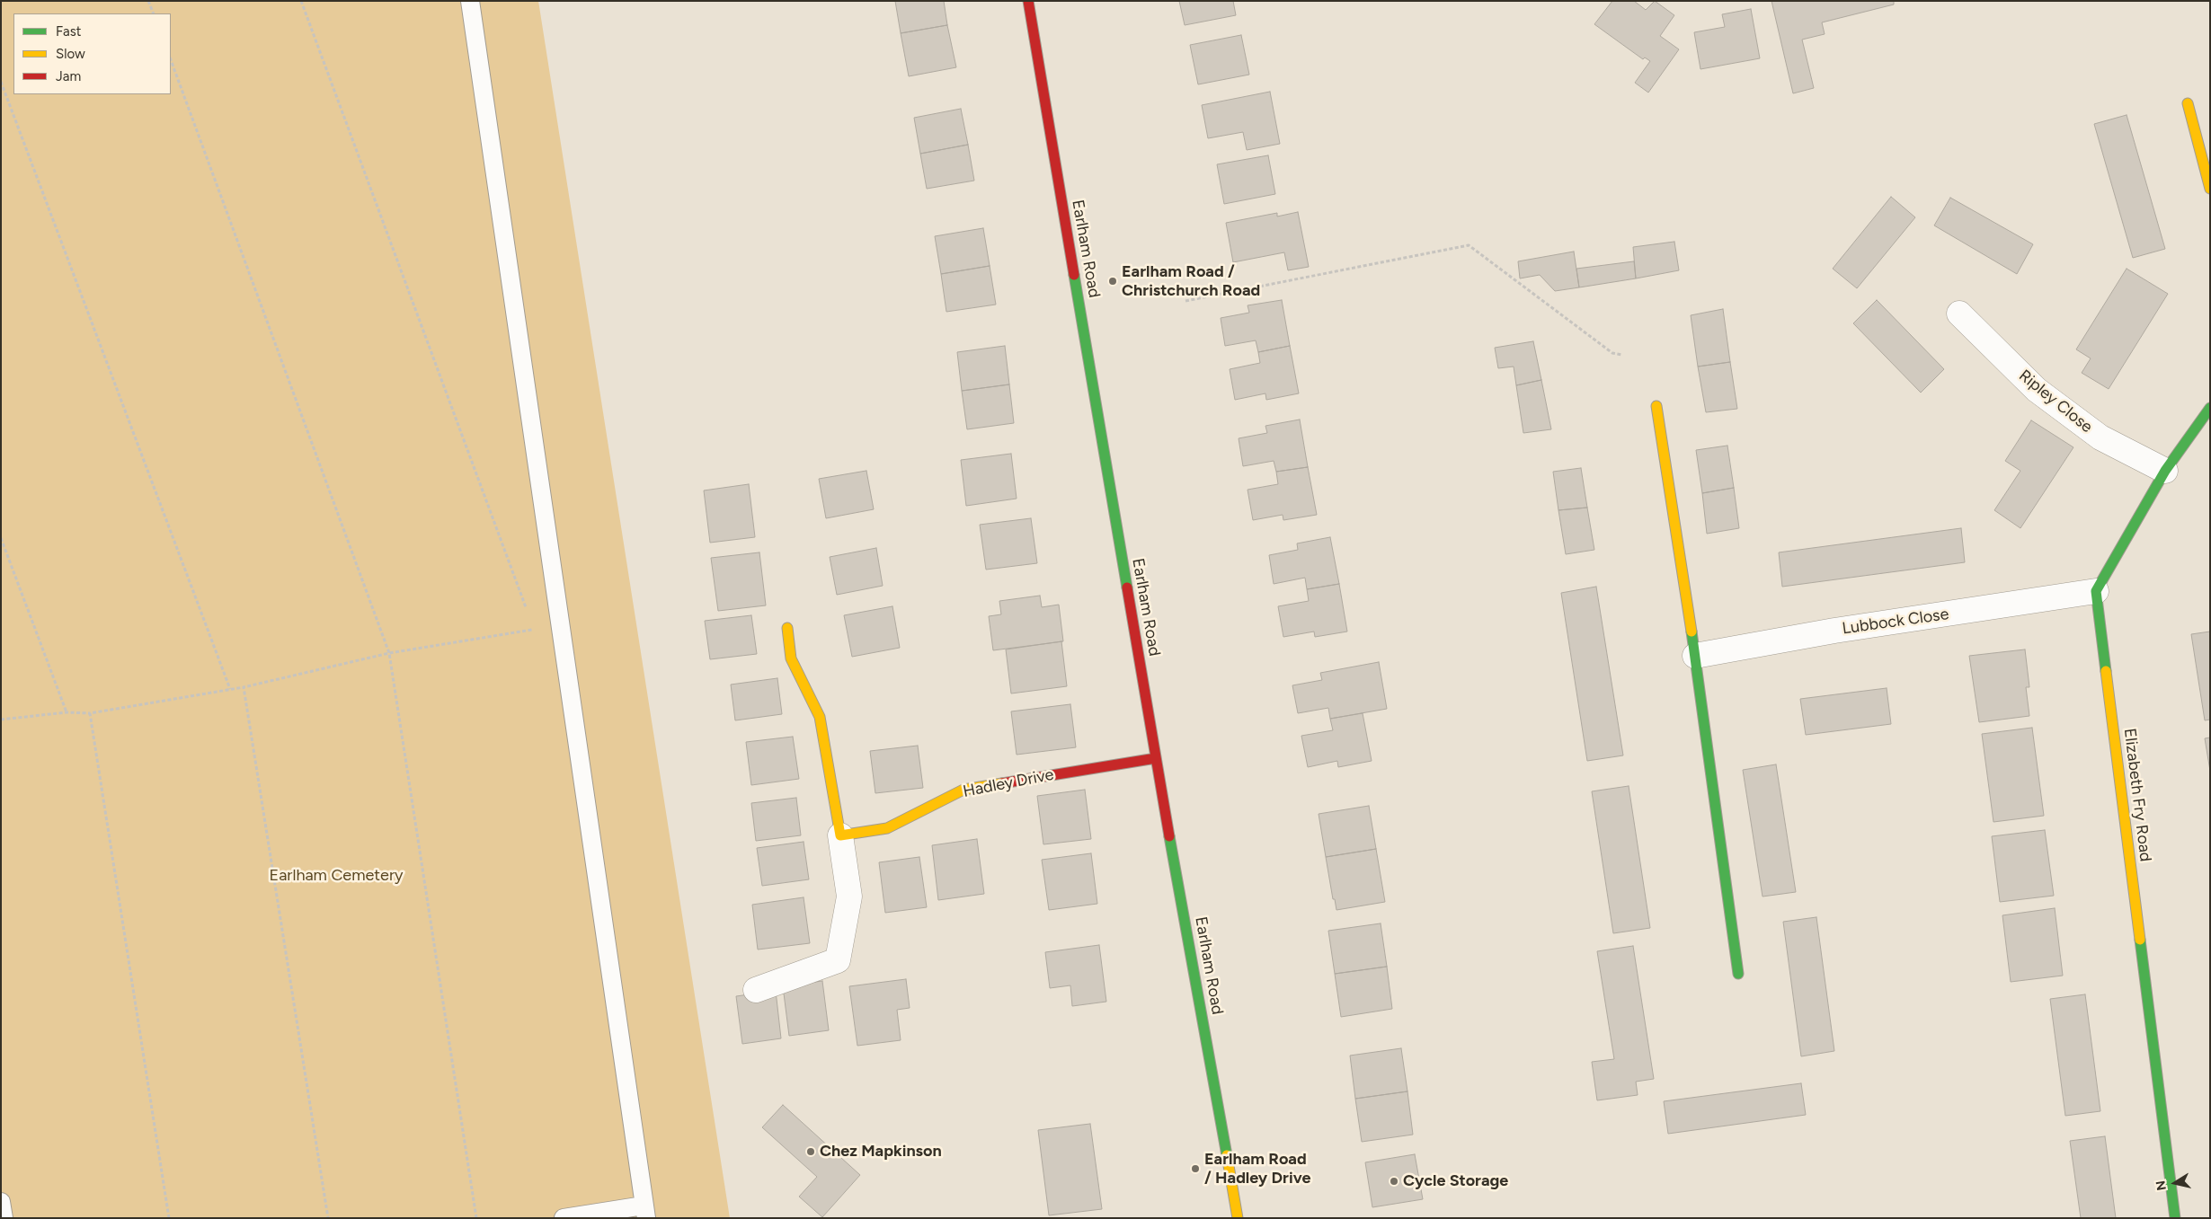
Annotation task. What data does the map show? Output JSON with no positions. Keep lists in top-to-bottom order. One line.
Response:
{"streets":{"street":["Earlham Road","Ripley Close","Lubbock Close","Hadley Drive","Elizabeth Fry Road"]},"crossings":[["Earlham Road","Hadley Drive"],["Lubbock Close","Elizabeth Fry Road"]],"parks":["Earlham Cemetery"],"places":["Earlham Road / Christchurch Road","Chez Mapkinson","Earlham Road / Hadley Drive","Cycle Storage"],"legend":["Fast","Slow","Jam"],"north":"left"}
